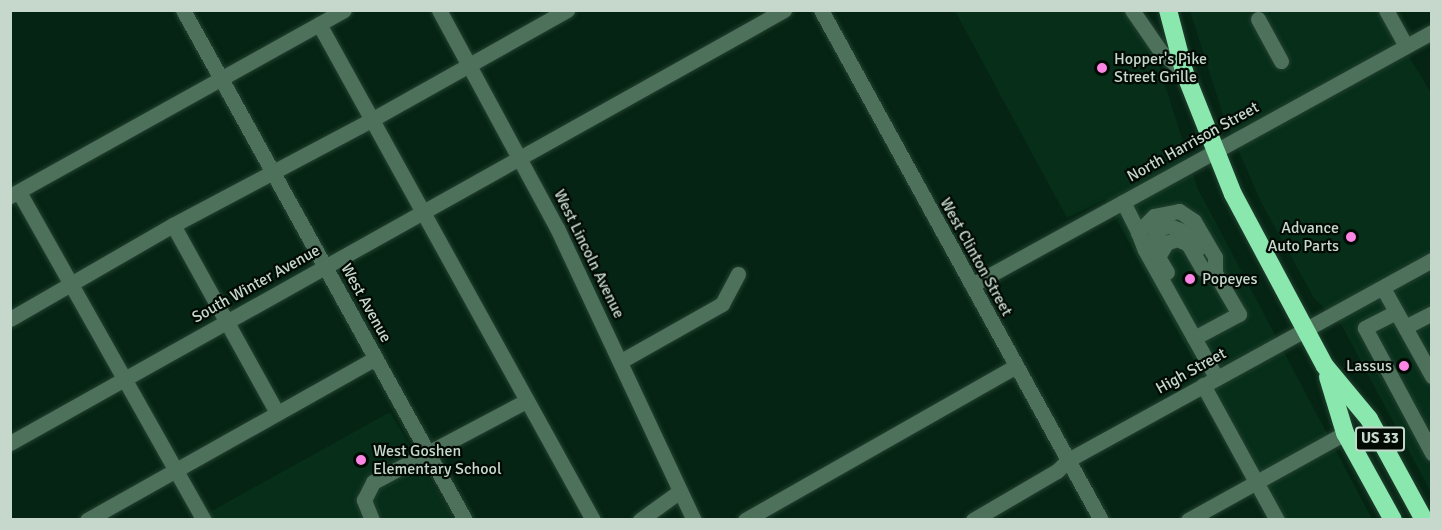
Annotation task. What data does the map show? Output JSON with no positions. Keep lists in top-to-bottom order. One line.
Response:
{"streets":{"highway":["US 33"],"street":["North Harrison Street","West Lincoln Avenue","West Clinton Street","South Winter Avenue","West Avenue","High Street"]},"crossings":[["North Harrison Street","West Clinton Street"],["North Harrison Street","US 33"],["West Lincoln Avenue","South Winter Avenue"],["West Clinton Street","High Street"],["South Winter Avenue","West Avenue"],["High Street","US 33"]],"places":["Hopper's Pike Street Grille","Advance Auto Parts","Popeyes","Lassus","West Goshen Elementary School"]}
